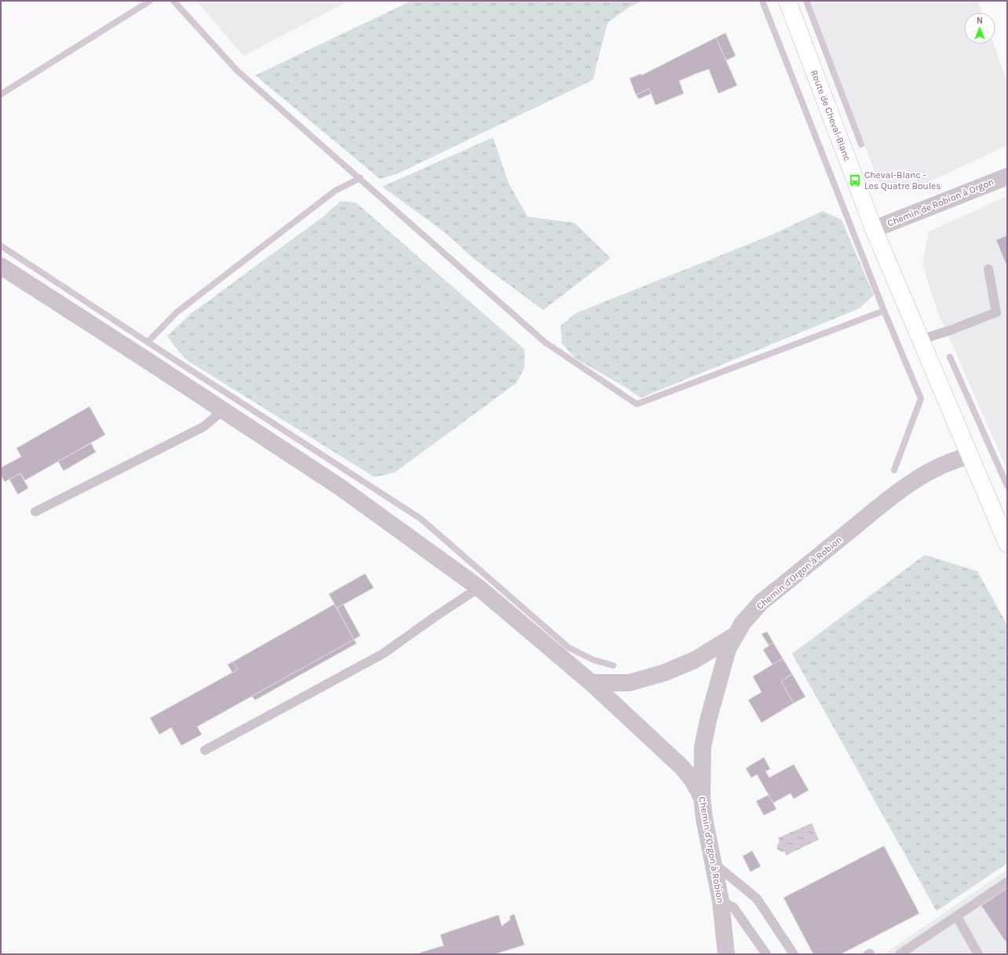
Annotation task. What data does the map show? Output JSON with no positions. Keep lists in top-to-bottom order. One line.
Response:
{"streets":{"main road":["Route de Cheval-Blanc"],"street":["Chemin de Robion à Orgon","Chemin d'Orgon à Robion"]},"crossings":[["Route de Cheval-Blanc","Chemin de Robion à Orgon"],["Route de Cheval-Blanc","Chemin d'Orgon à Robion"]],"places":{"bus stop":["Cheval-Blanc - Les Quatre Boules"]},"north":"top"}
